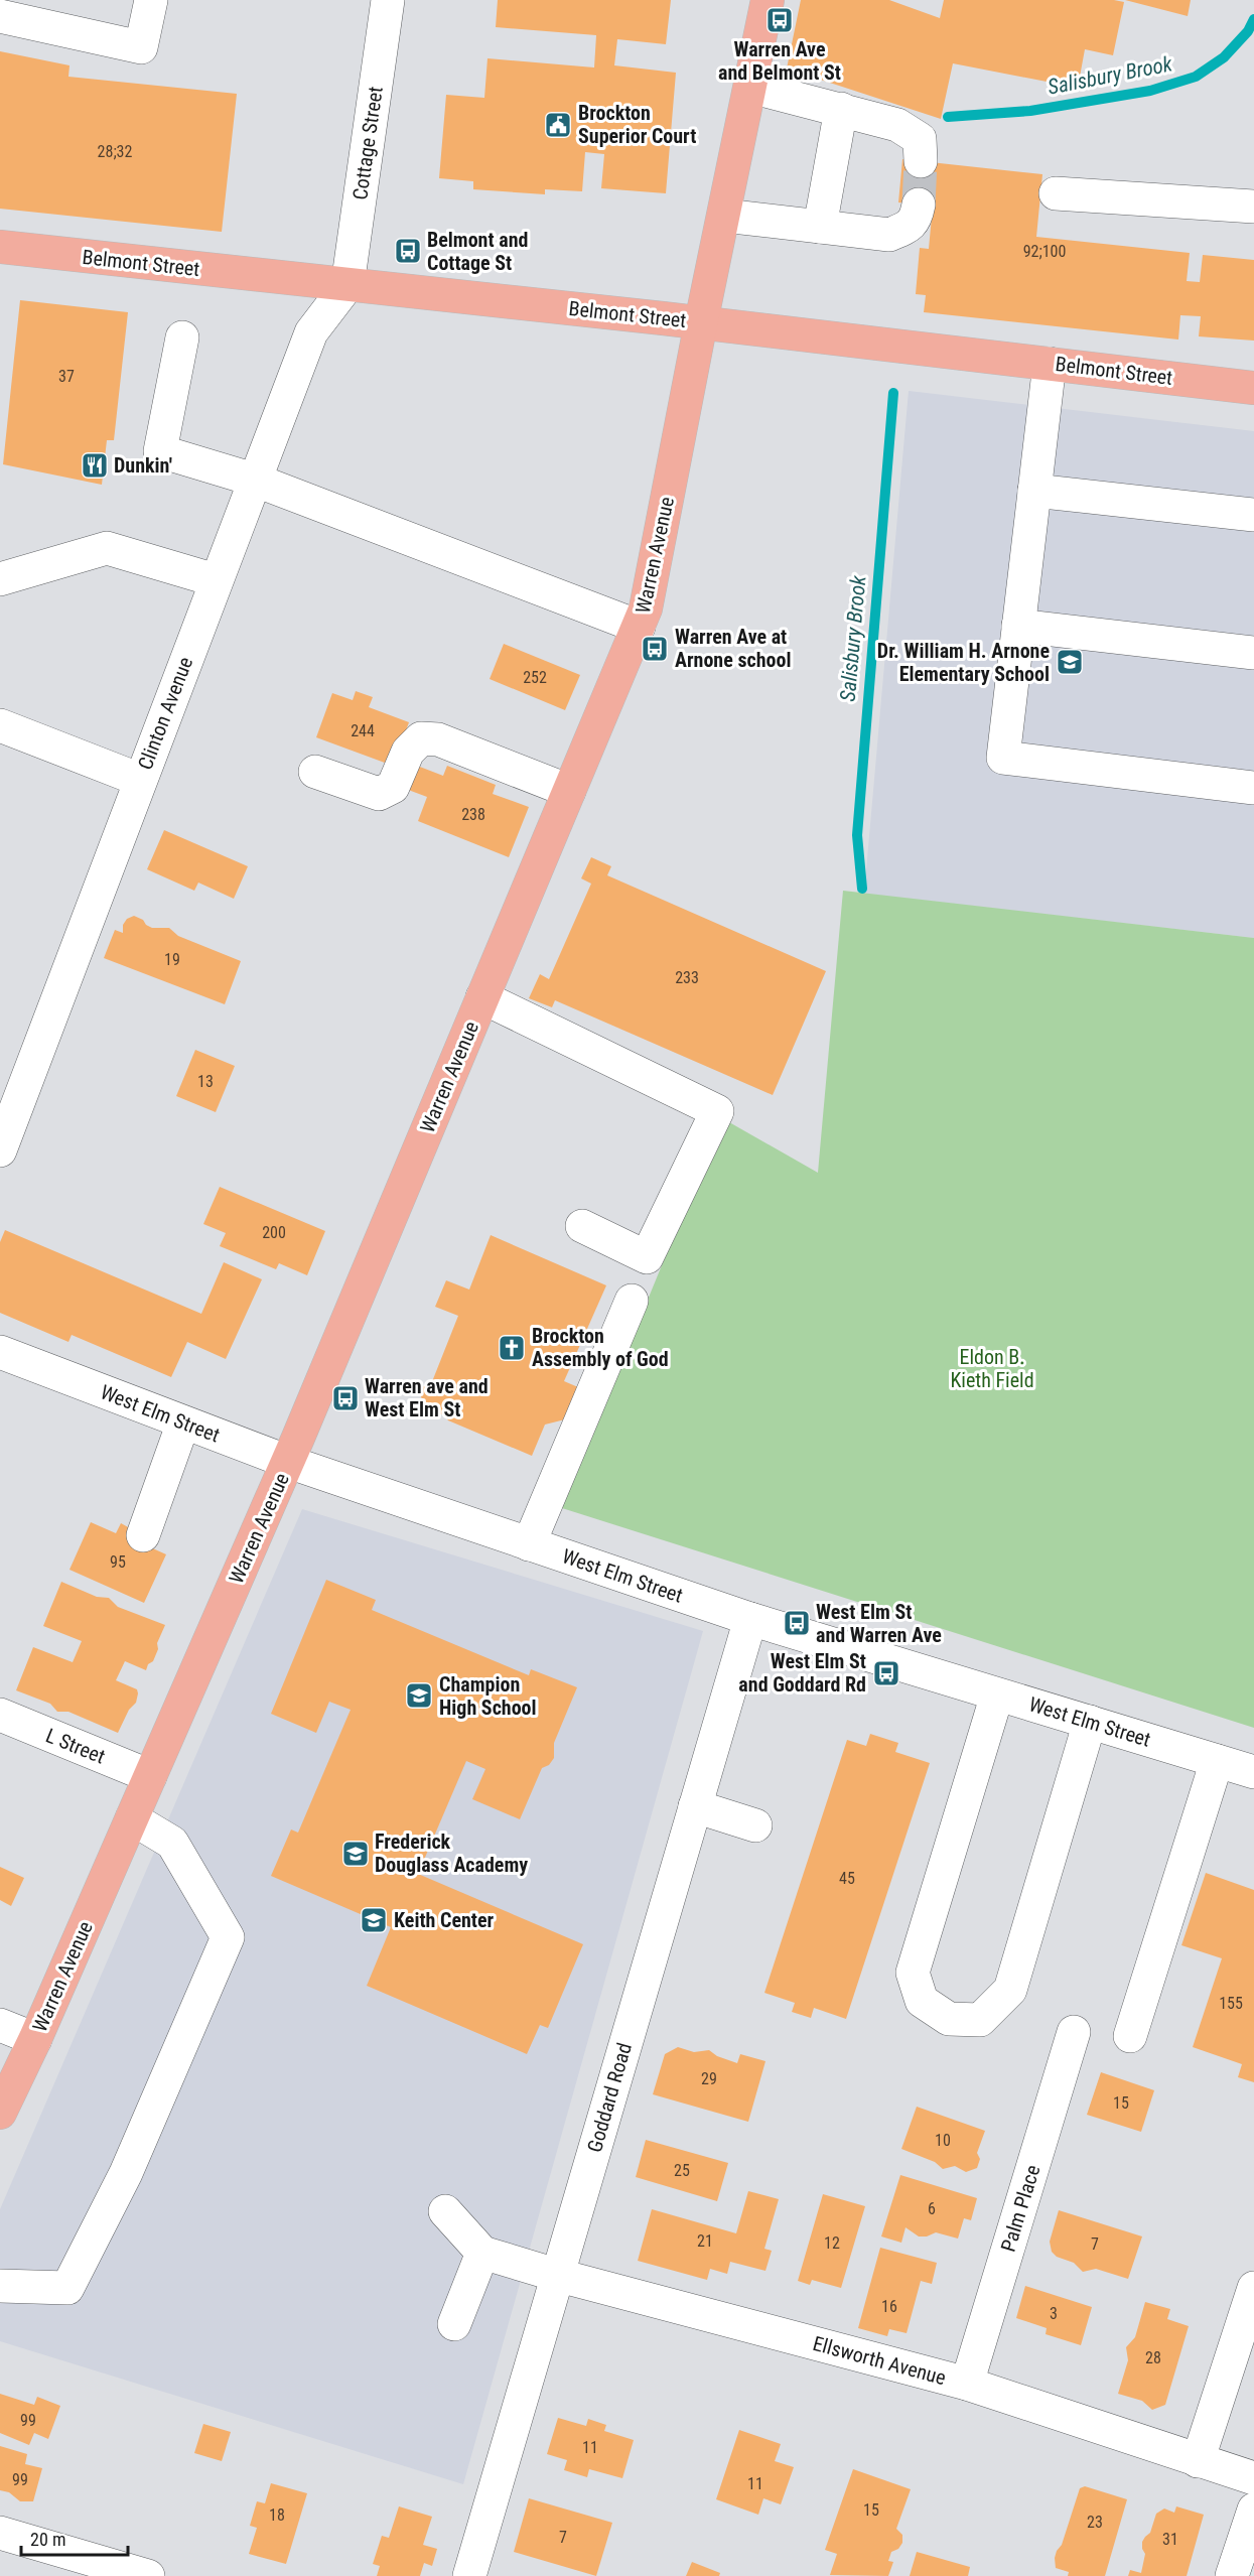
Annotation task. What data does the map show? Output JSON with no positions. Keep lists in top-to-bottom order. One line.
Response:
{"streets":{"main road":["Belmont Street","Warren Avenue"],"street":["Cottage Street","Clinton Avenue","West Elm Street","L Street","Goddard Road","Palm Place","Ellsworth Avenue"]},"crossings":[["Cottage Street","Belmont Street"],["Cottage Street","Clinton Avenue"],["Belmont Street","Warren Avenue"],["Belmont Street","Clinton Avenue"],["Warren Avenue","West Elm Street"],["Warren Avenue","L Street"],["West Elm Street","Goddard Road"],["Goddard Road","Ellsworth Avenue"],["Palm Place","Ellsworth Avenue"]],"water":["Salisbury Brook"],"parks":["Eldon B. Kieth Field"],"places":{"bus stop":["Warren Ave and Belmont St","Belmont and Cottage St","Warren Ave at Arnone school","Warren ave and West Elm St","West Elm St and Warren Ave","West Elm St and Goddard Rd"],"public building":["Brockton Superior Court"],"restaurant":["Dunkin'"],"school or university":["Dr. William H. Arnone Elementary School","Champion High School","Frederick Douglass Academy","Keith Center"],"church":["Brockton Assembly of God"]},"house_numbers":["28;32","92;100","37","252","244","238","19","233","13","200","95","45","155","29","15","10","25","6","21","12","7","16","3","28","99","11","99","11","15","18","23","7","31"],"scale_bar":"20 m"}
